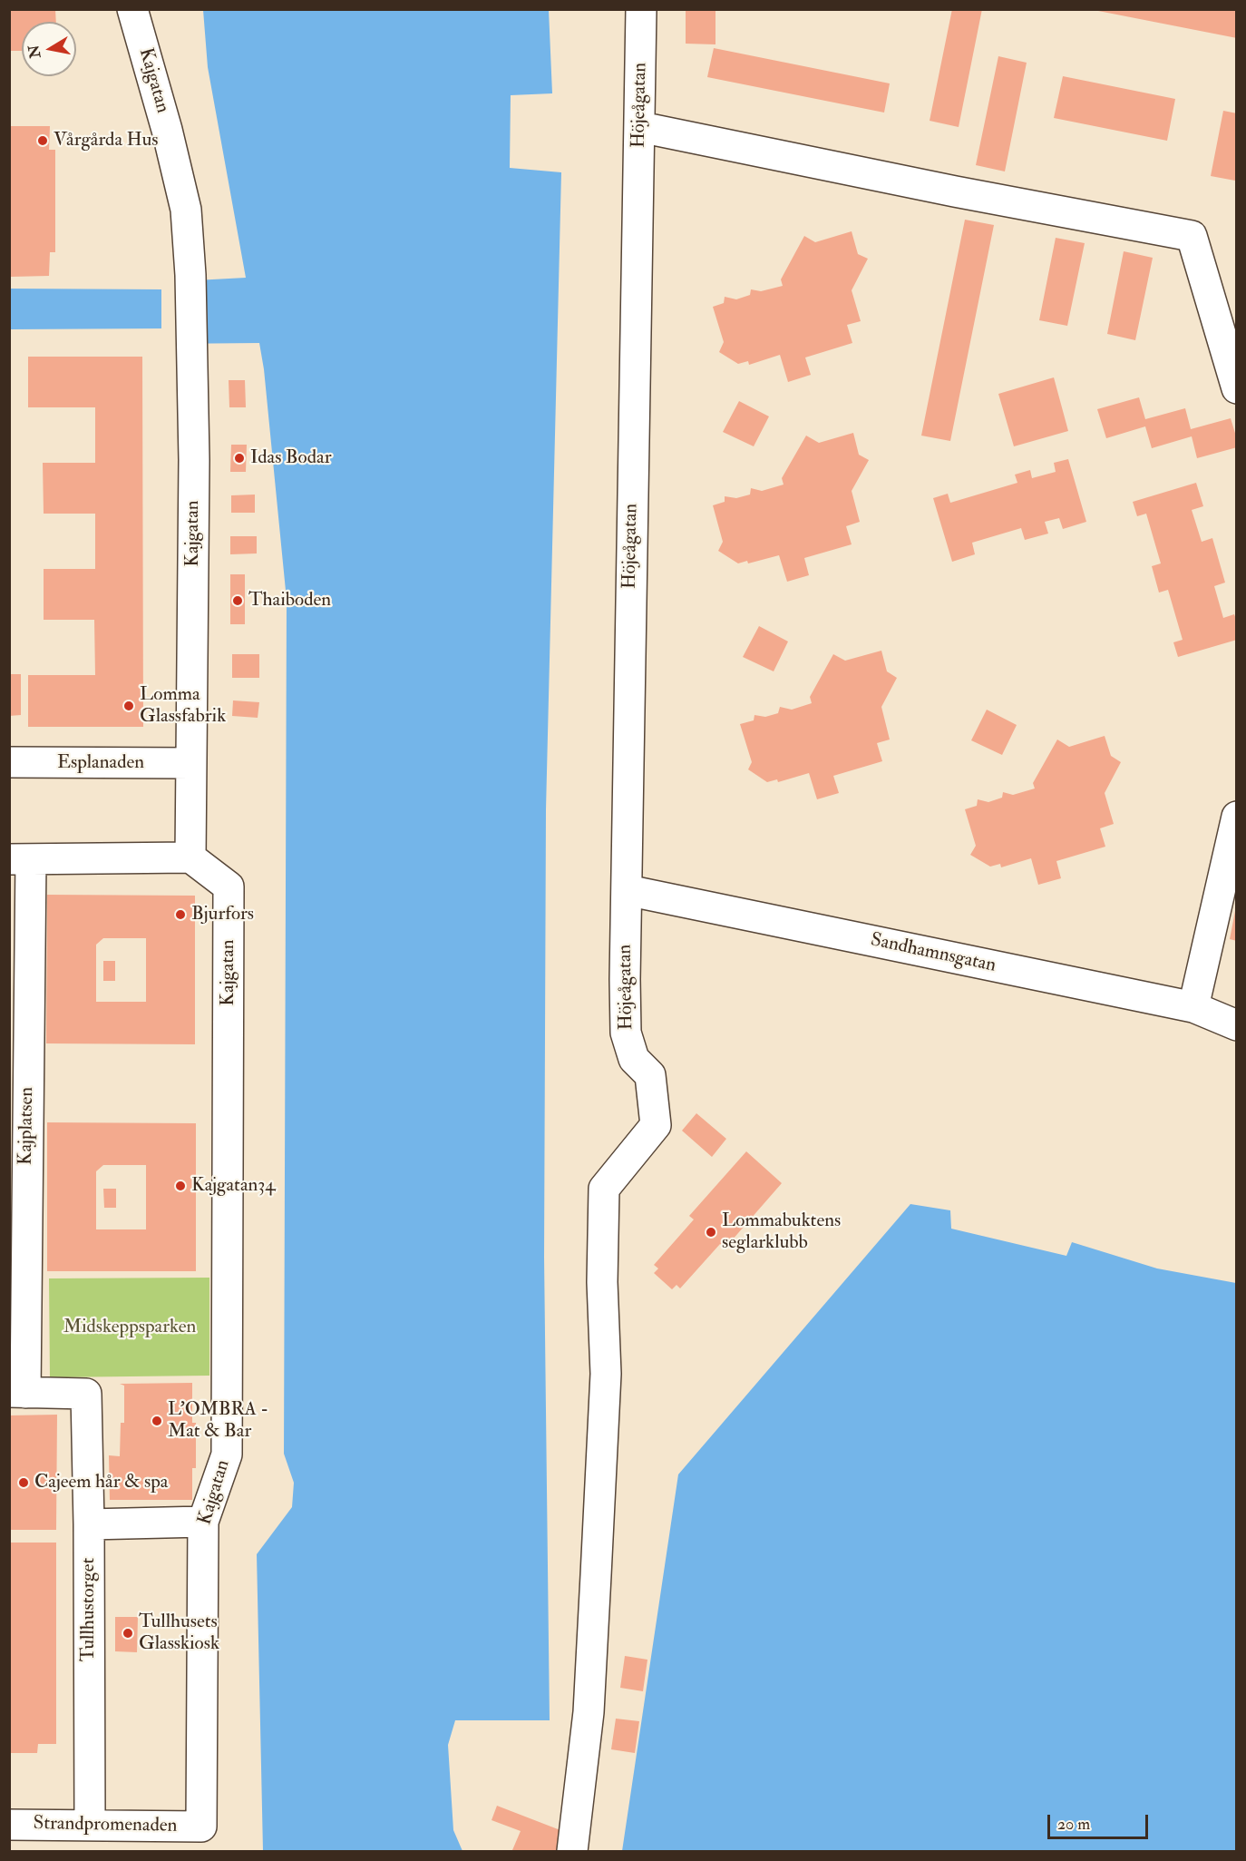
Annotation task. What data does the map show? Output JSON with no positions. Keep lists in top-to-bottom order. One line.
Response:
{"streets":{"street":["Kajgatan","Höjeågatan","Esplanaden","Sandhamnsgatan","Kajplatsen","Tullhustorget","Strandpromenaden"]},"crossings":[["Kajgatan","Esplanaden"],["Kajgatan","Strandpromenaden"],["Höjeågatan","Sandhamnsgatan"],["Kajplatsen","Tullhustorget"],["Tullhustorget","Strandpromenaden"]],"parks":["Midskeppsparken"],"places":["Vårgårda Hus","Idas Bodar","Thaiboden","Lomma Glassfabrik","Bjurfors","Kajgatan34","Lommabuktens seglarklubb","L'OMBRA - Mat & Bar","Cajeem hår & spa","Tullhusets Glasskiosk"],"scale_bar":"20 m","north":"left"}
